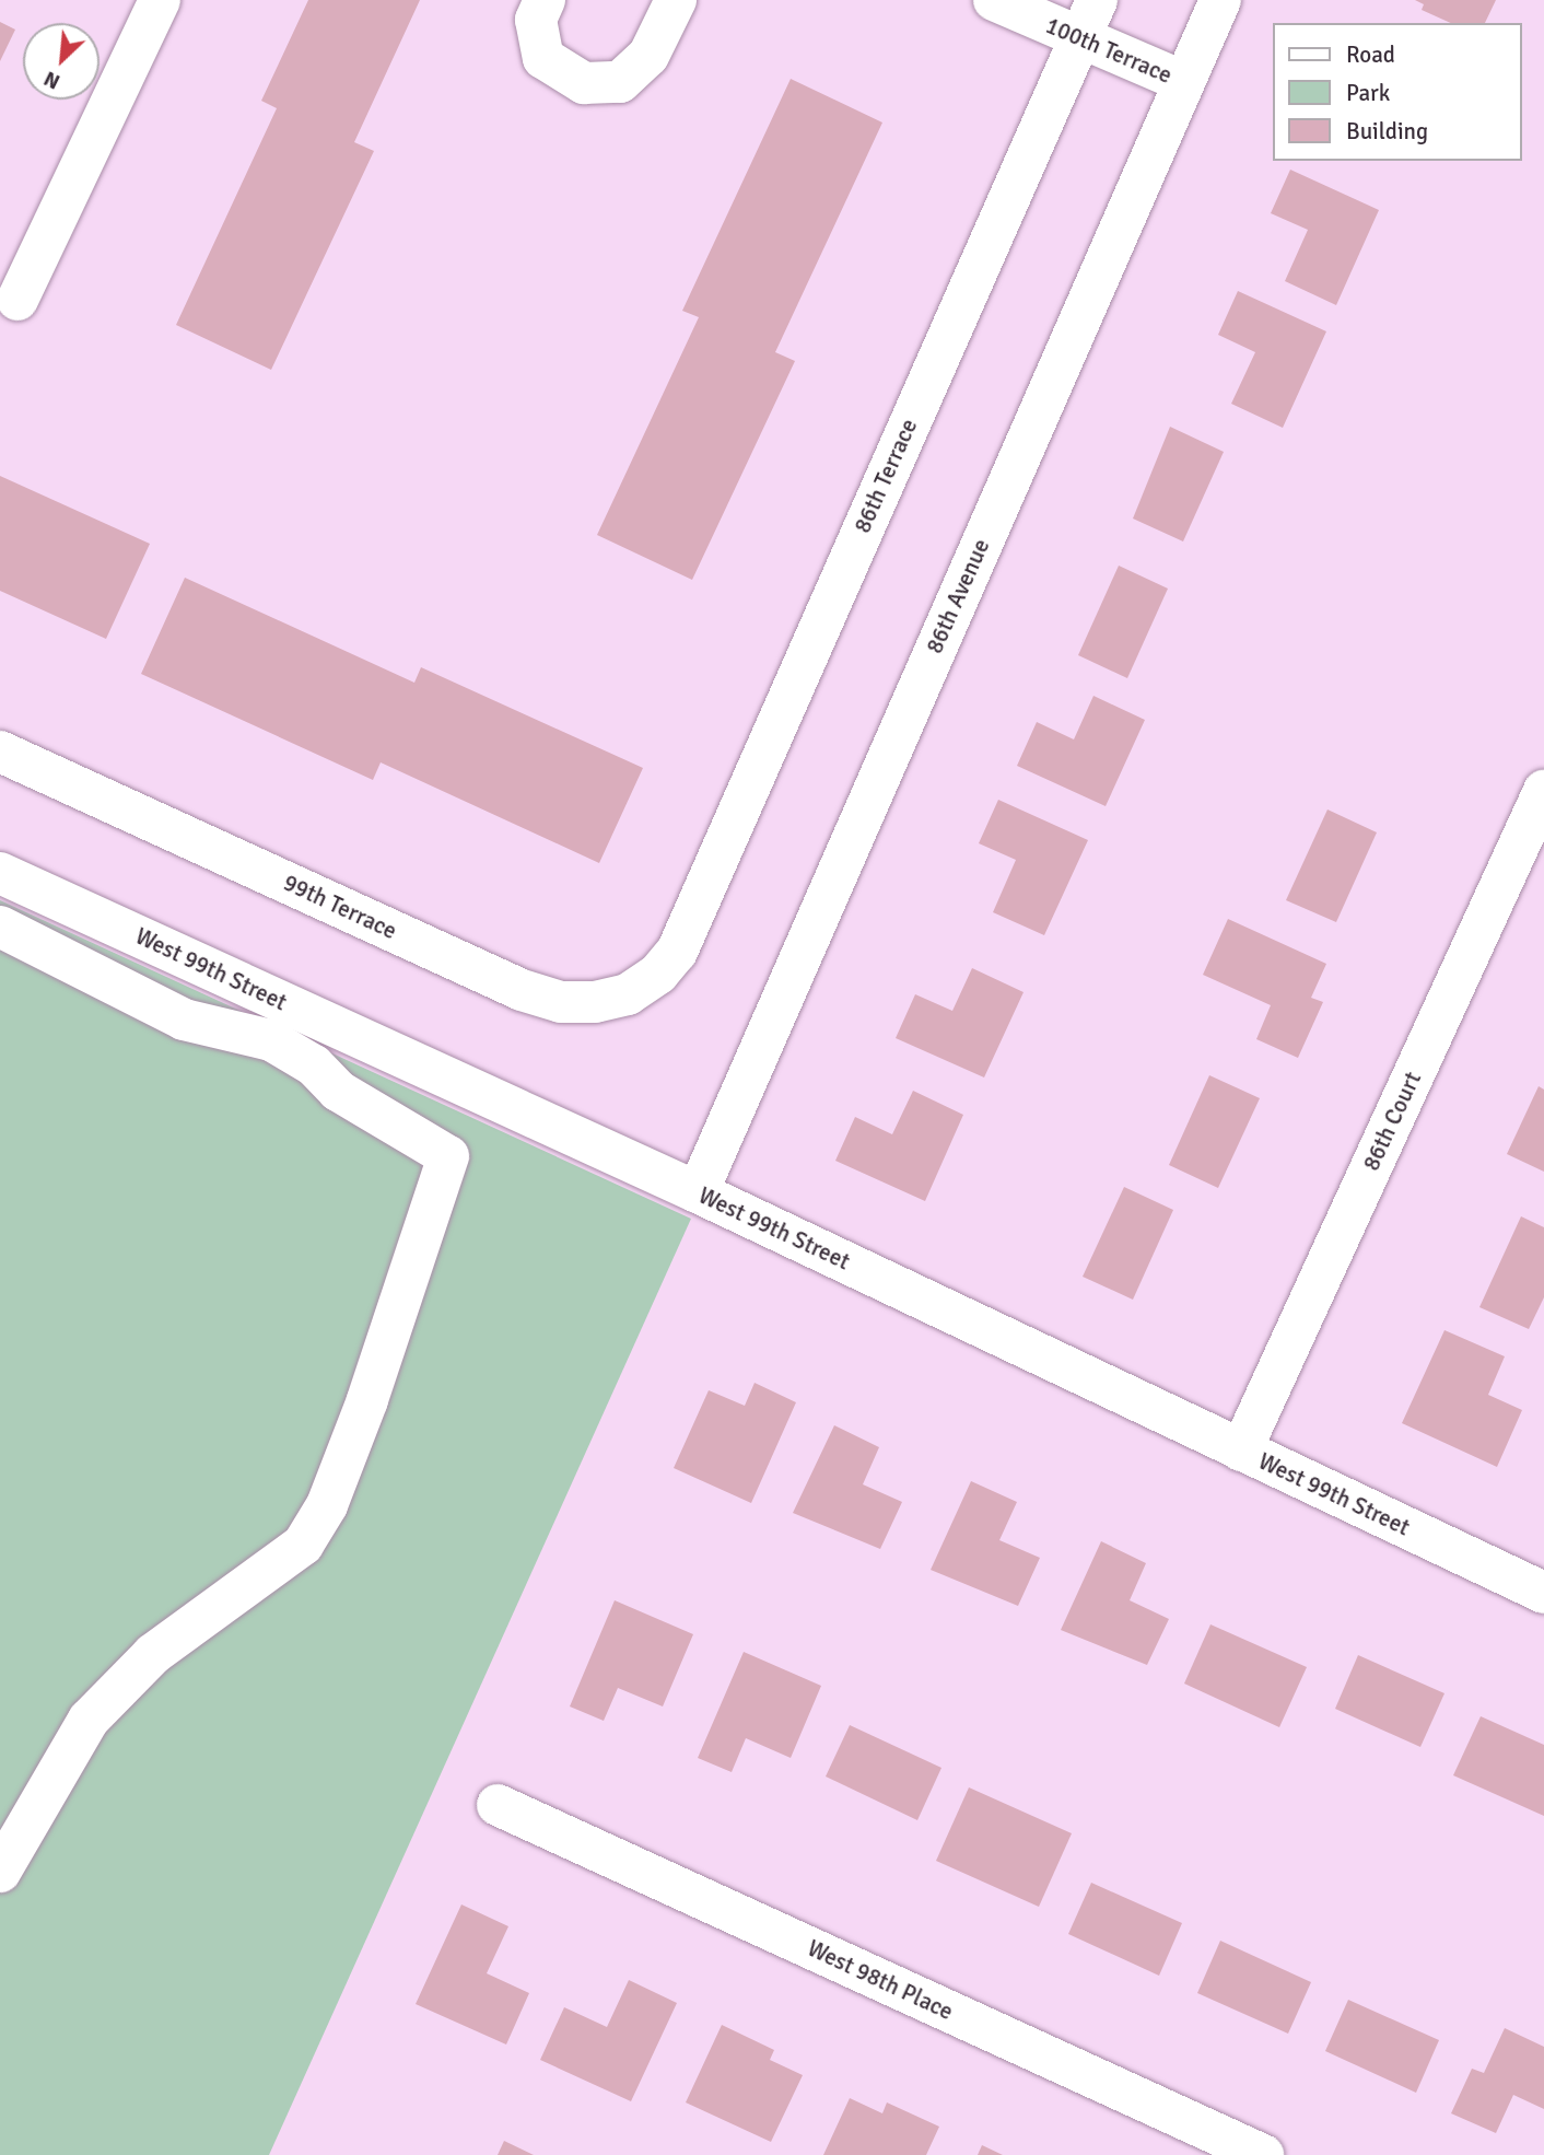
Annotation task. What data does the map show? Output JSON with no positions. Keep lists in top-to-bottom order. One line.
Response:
{"streets":{"street":["100th Terrace","86th Terrace","86th Avenue","99th Terrace","West 99th Street","86th Court","West 98th Place"]},"crossings":[["100th Terrace","86th Terrace"],["100th Terrace","86th Avenue"],["86th Terrace","99th Terrace"],["86th Avenue","West 99th Street"],["West 99th Street","86th Court"]],"legend":["Road","Park","Building"],"north":"bottom left"}
